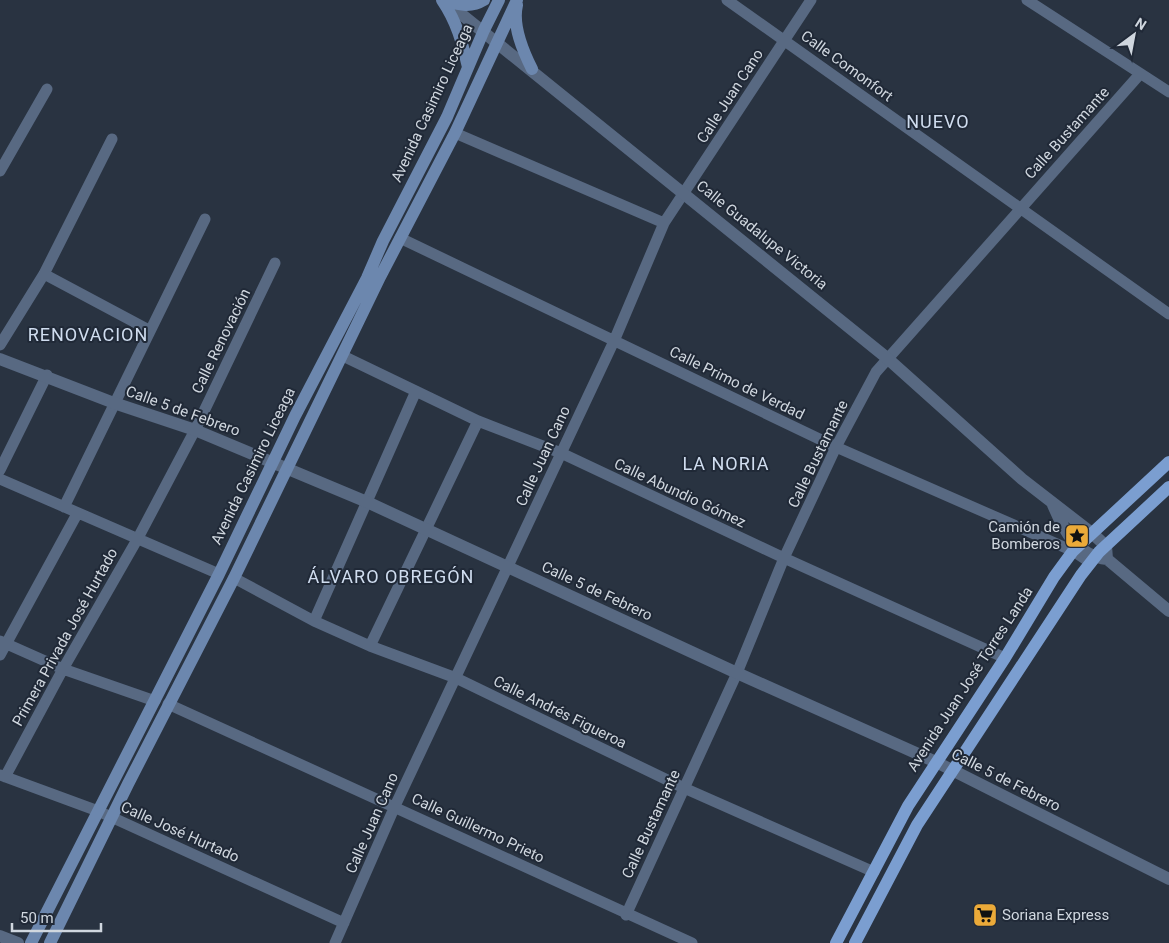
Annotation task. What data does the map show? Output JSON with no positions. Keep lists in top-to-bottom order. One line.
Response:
{"streets":{"main road":["Avenida Casimiro Liceaga","Avenida Juan José Torres Landa"],"street":["Calle Comonfort","Calle Juan Cano","Calle Bustamante","Calle Guadalupe Victoria","Calle Renovación","Calle Primo de Verdad","Calle 5 de Febrero","Calle Abundio Gómez","Primera Privada José Hurtado","Calle Andrés Figueroa","Calle Guillermo Prieto","Calle José Hurtado"]},"crossings":[["Calle Comonfort","Calle Juan Cano"],["Calle Comonfort","Calle Bustamante"],["Calle Juan Cano","Calle Guadalupe Victoria"],["Calle Juan Cano","Calle Primo de Verdad"],["Calle Juan Cano","Calle 5 de Febrero"],["Calle Juan Cano","Calle Abundio Gómez"],["Calle Juan Cano","Calle Andrés Figueroa"],["Calle Juan Cano","Calle Guillermo Prieto"],["Calle Juan Cano","Calle José Hurtado"],["Avenida Casimiro Liceaga","Calle Guadalupe Victoria"],["Avenida Casimiro Liceaga","Calle Primo de Verdad"],["Avenida Casimiro Liceaga","Calle 5 de Febrero"],["Avenida Casimiro Liceaga","Calle Abundio Gómez"],["Avenida Casimiro Liceaga","Calle Andrés Figueroa"],["Avenida Casimiro Liceaga","Calle Guillermo Prieto"],["Avenida Casimiro Liceaga","Calle José Hurtado"],["Calle Bustamante","Calle Guadalupe Victoria"],["Calle Bustamante","Calle Primo de Verdad"],["Calle Bustamante","Calle 5 de Febrero"],["Calle Bustamante","Calle Abundio Gómez"],["Calle Bustamante","Calle Andrés Figueroa"],["Calle Bustamante","Calle Guillermo Prieto"],["Calle Guadalupe Victoria","Avenida Juan José Torres Landa"],["Calle Renovación","Calle 5 de Febrero"],["Calle Renovación","Primera Privada José Hurtado"],["Calle Primo de Verdad","Avenida Juan José Torres Landa"],["Calle 5 de Febrero","Avenida Juan José Torres Landa"],["Calle Abundio Gómez","Avenida Juan José Torres Landa"],["Primera Privada José Hurtado","Calle José Hurtado"],["Avenida Juan José Torres Landa","Calle Andrés Figueroa"]],"districts":["NUEVO","RENOVACION","LA NORIA","ÁLVARO OBREGÓN"],"places":{"place":["Camión de Bomberos"],"supermarket":["Soriana Express"]},"scale_bar":"50 m","north":"top right"}
